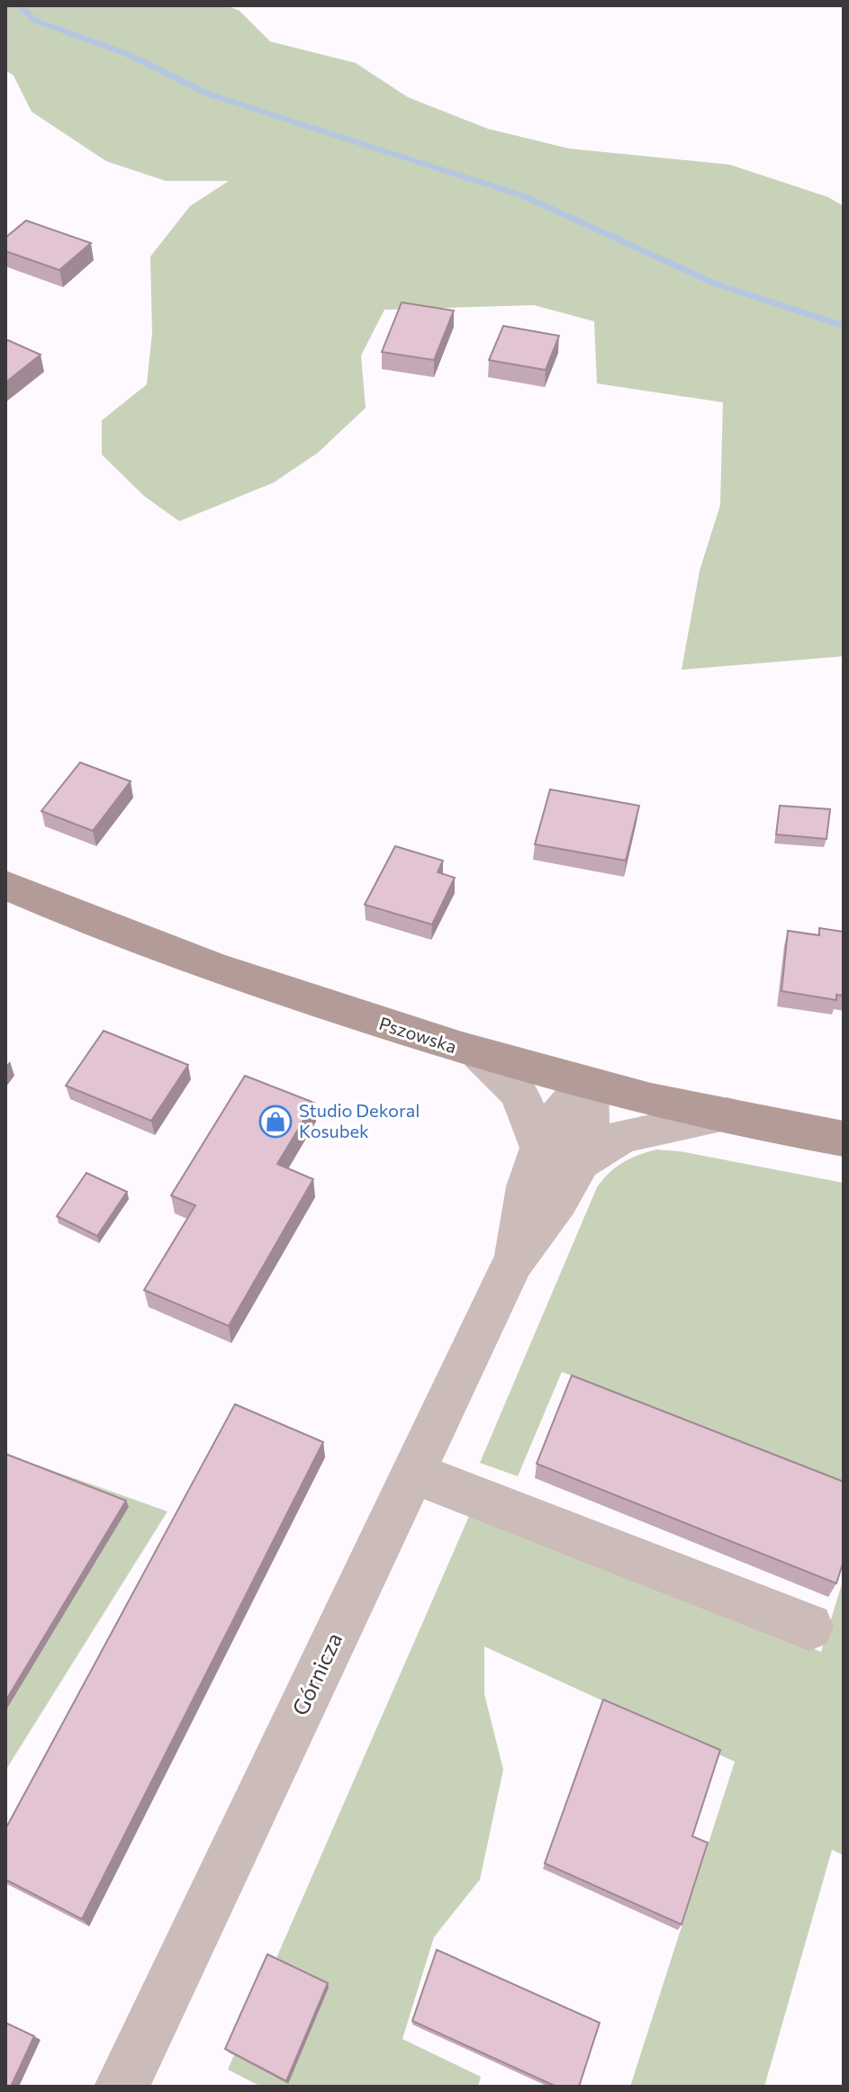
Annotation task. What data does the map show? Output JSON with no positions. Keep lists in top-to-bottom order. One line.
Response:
{"streets":{"main road":["Pszowska"],"street":["Górnicza"]},"crossings":[["Pszowska","Górnicza"]],"places":{"shop":["Studio Dekoral Kosubek"]}}
